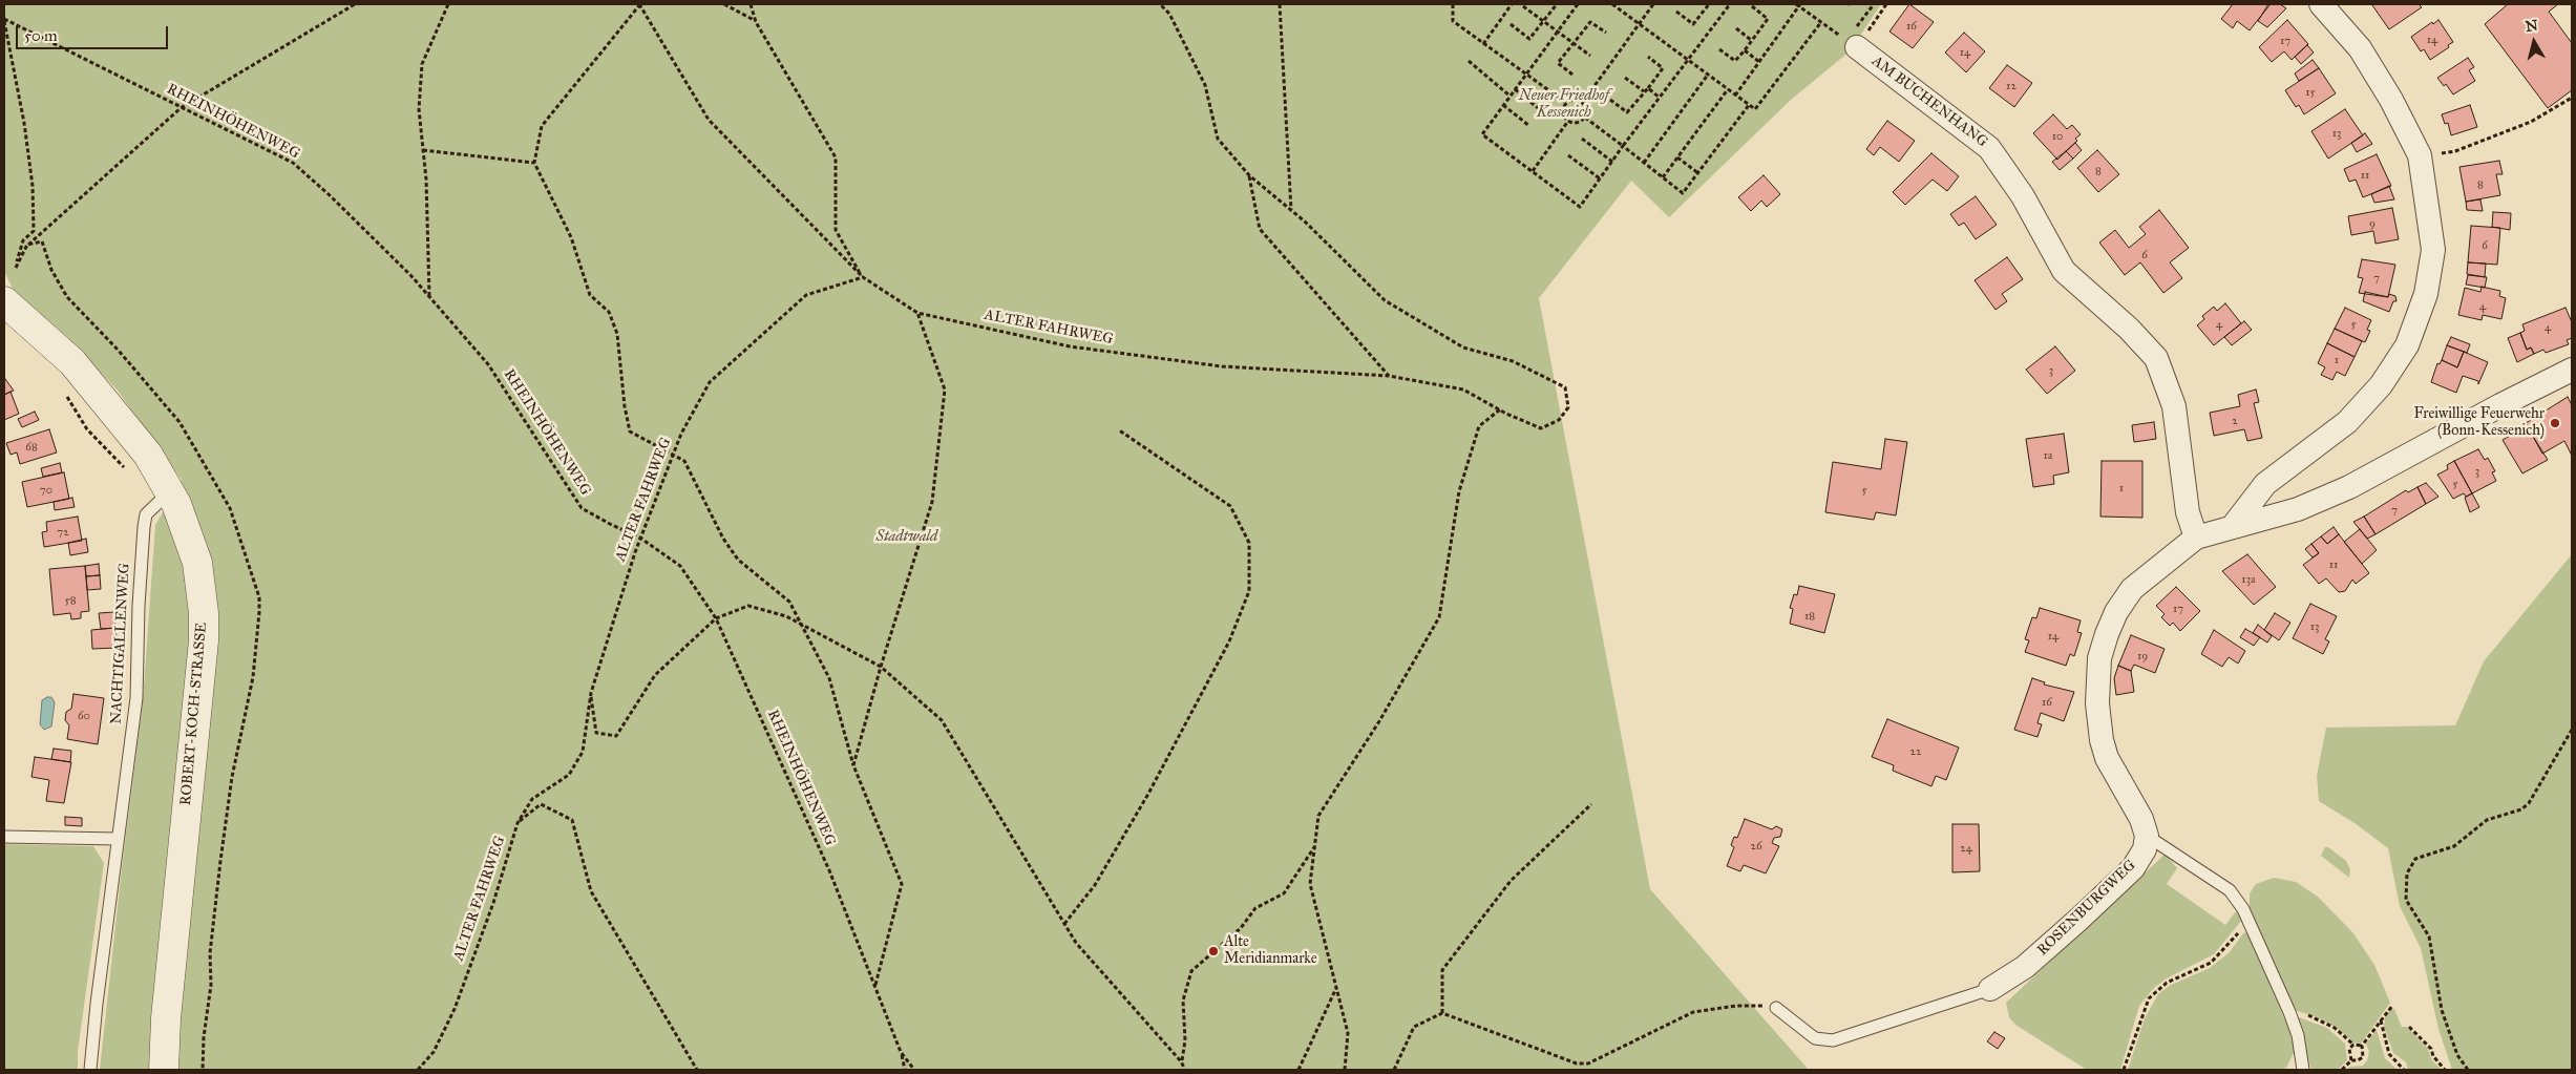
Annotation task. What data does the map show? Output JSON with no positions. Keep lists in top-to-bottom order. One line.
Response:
{"streets":{"street":["AM BUCHENHANG","ROBERT-KOCH-STRASSE","ROSENBURGWEG"],"lane":["NACHTIGALLENWEG"],"path":["RHEINHÖHENWEG","ALTER FAHRWEG"]},"crossings":[["RHEINHÖHENWEG","ALTER FAHRWEG"],["NACHTIGALLENWEG","ROBERT-KOCH-STRASSE"]],"parks":["Neuer Friedhof Kessenich","Stadtwald"],"places":["Freiwillige Feuerwehr (Bonn-Kessenich)","Alte Meridianmarke"],"house_numbers":["16","14","17","14","12","15","13","10","8","11","8","9","6","6","7","4","4","5","4","1","3","2","68","1a","3","5","1","70","5","7","72","11","13a","58","17","18","13","14","19","16","60","22","26","24"],"scale_bar":"50 m","north":"top"}
